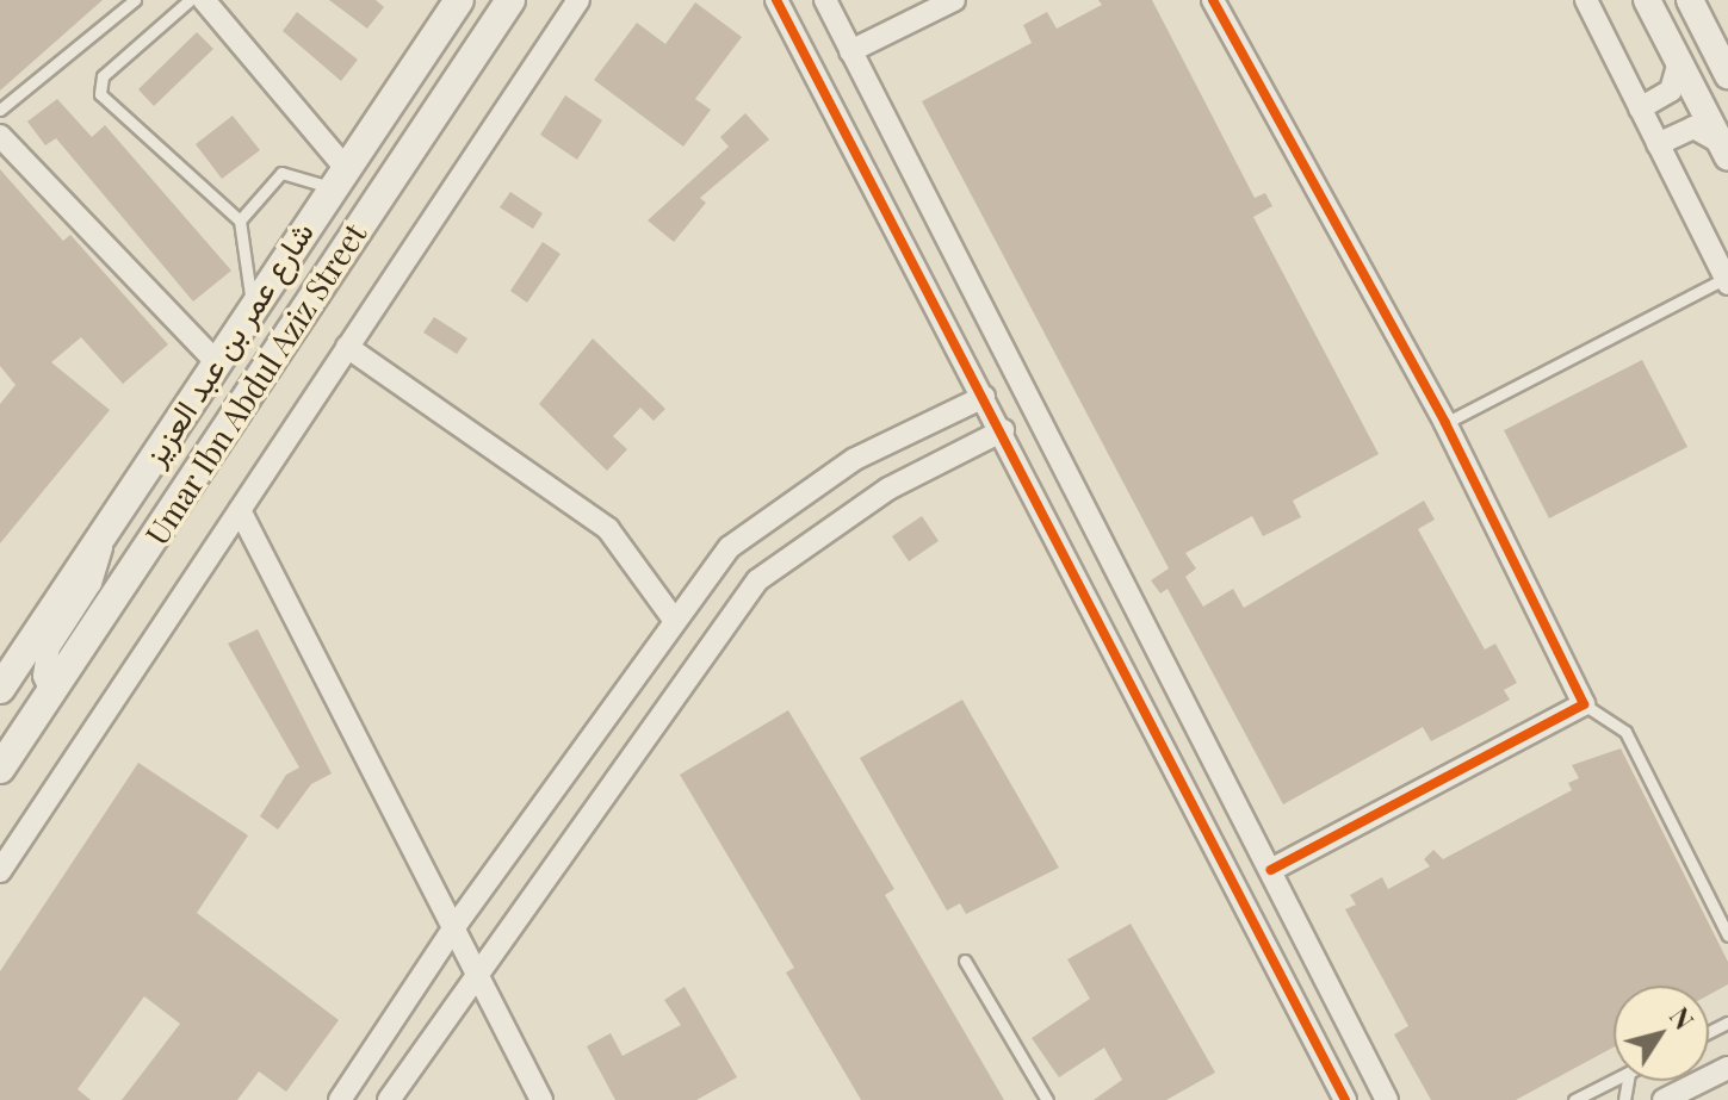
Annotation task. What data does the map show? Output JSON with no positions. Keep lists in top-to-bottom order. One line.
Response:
{"streets":{"main road":["شارع عمر بن عبد العزيز","Umar Ibn Abdul Aziz Street"]},"north":"top right"}
